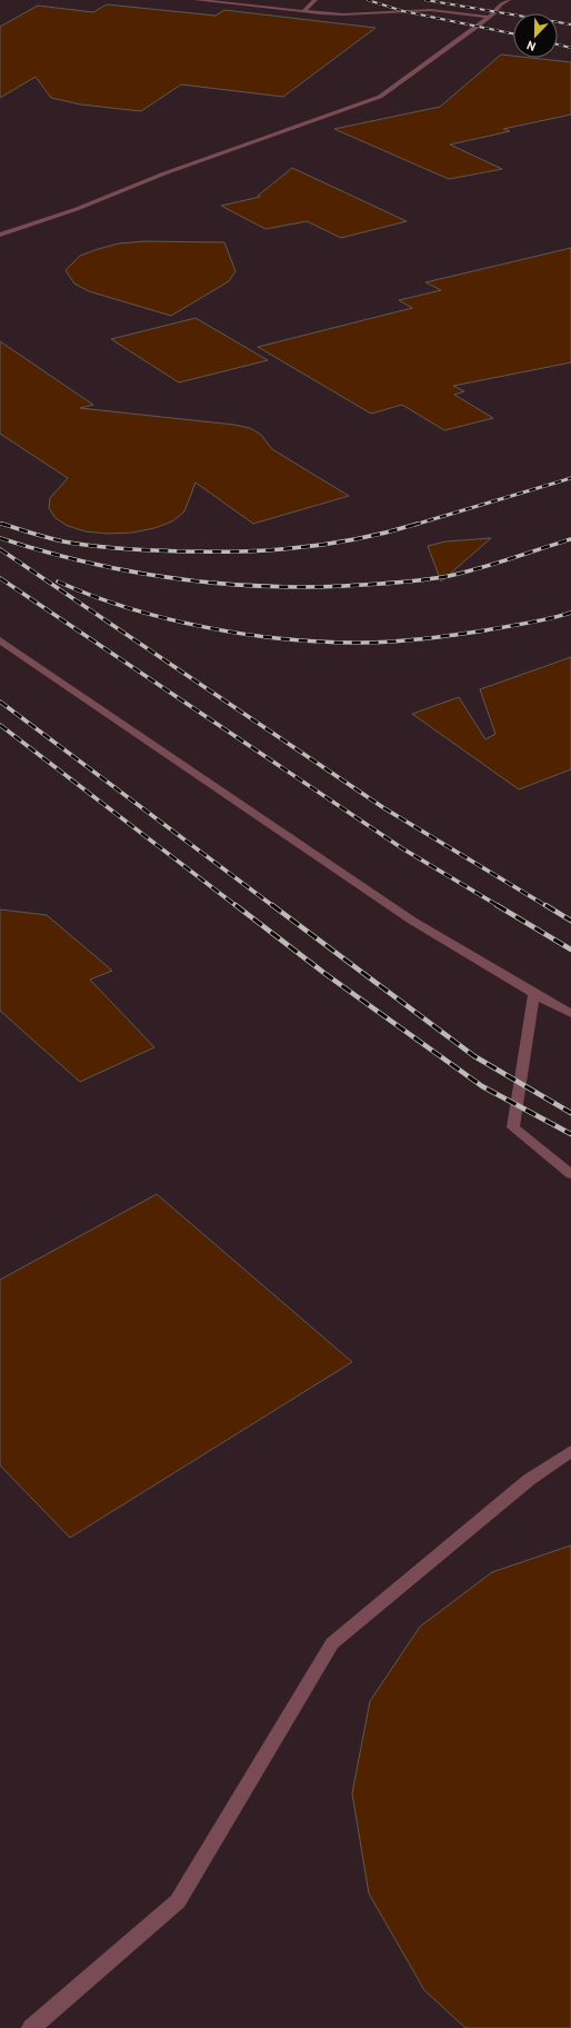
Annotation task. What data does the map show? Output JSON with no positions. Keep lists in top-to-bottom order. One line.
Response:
{"north":"bottom"}
